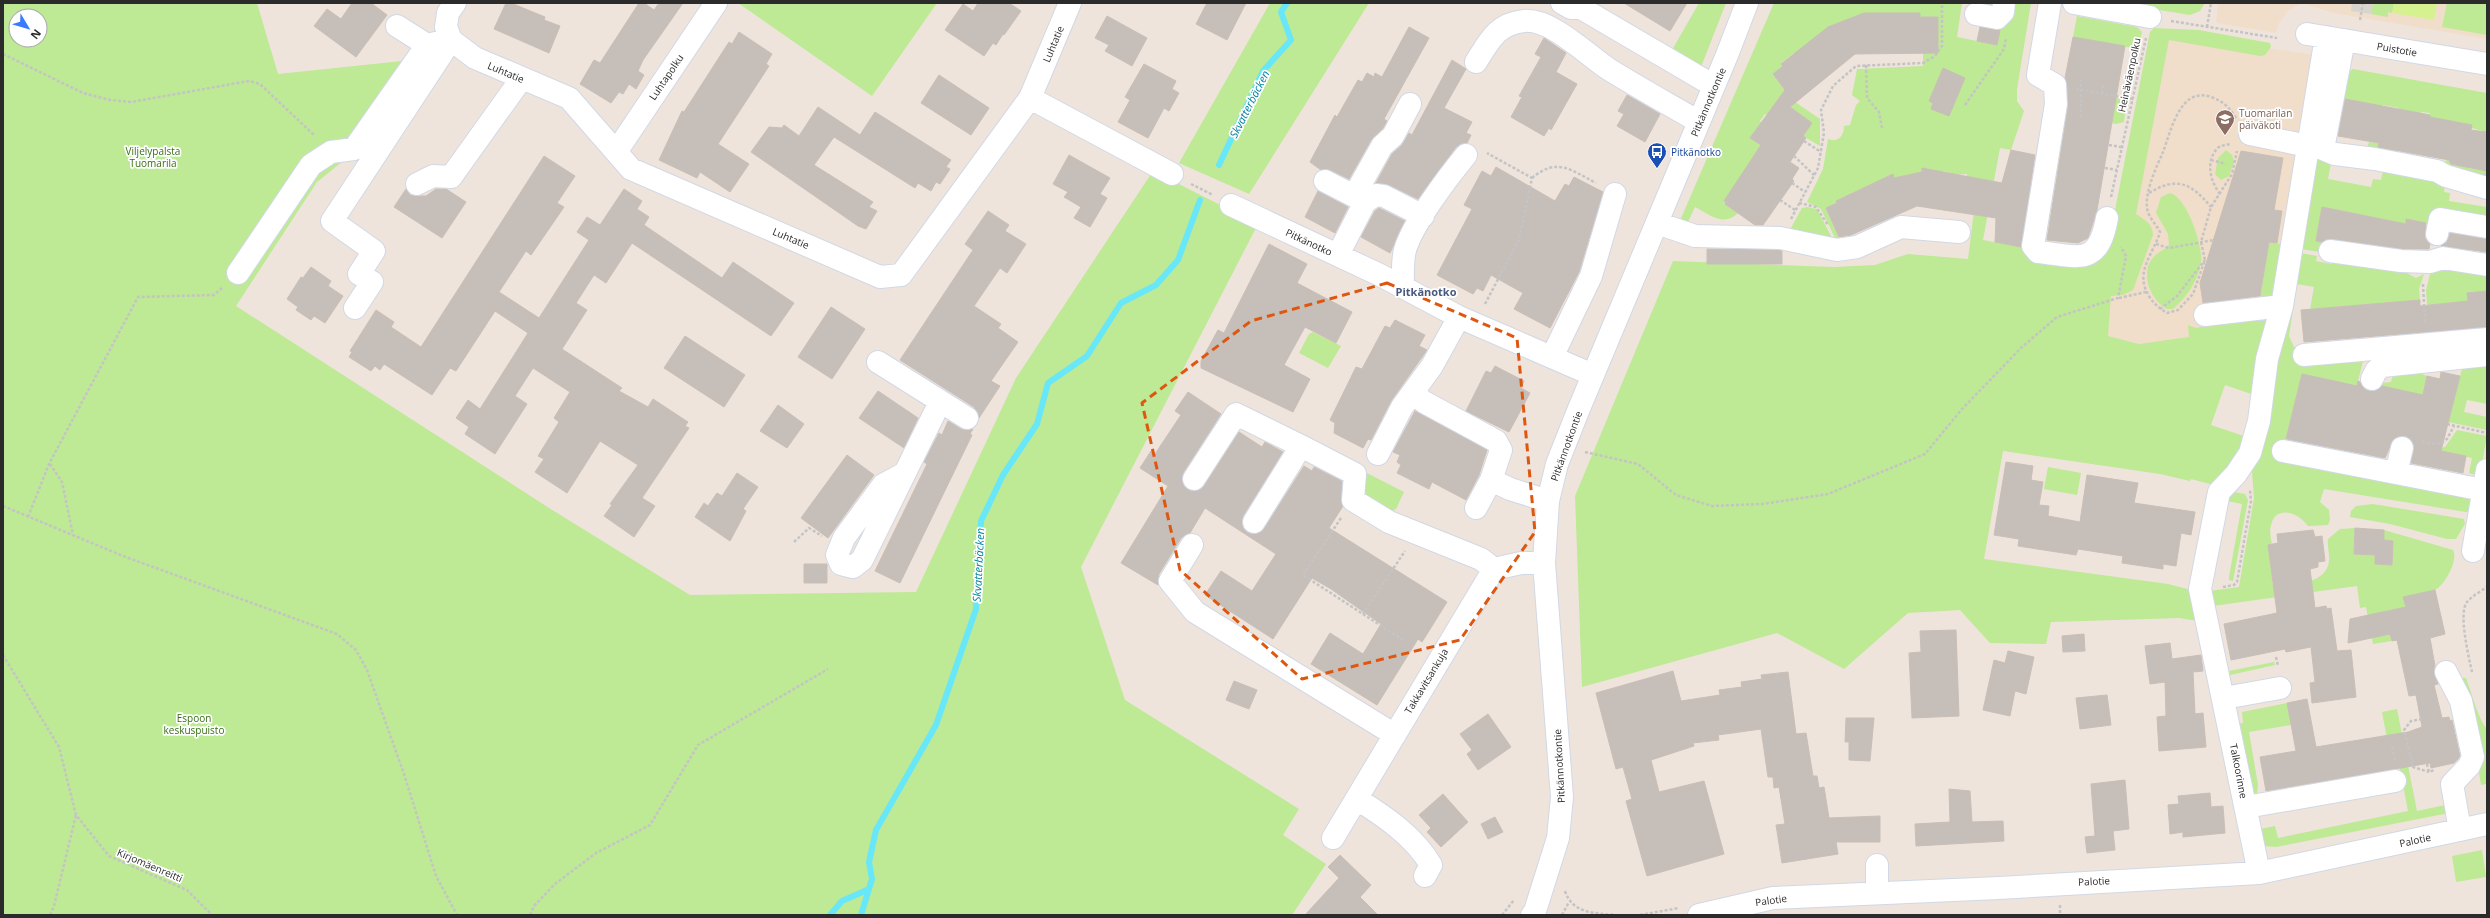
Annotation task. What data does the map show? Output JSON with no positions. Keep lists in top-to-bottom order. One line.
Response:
{"streets":{"street":["Luhtatie","Puistotie","Luhtapolku","Pitkännotkontie","Pitkänotko","Takkavitsankuja","Talkoorinne","Palotie"],"path":["Heinäväenpolku","Kirjomäenreitti"]},"crossings":[["Luhtatie","Luhtapolku"],["Pitkännotkontie","Pitkänotko"],["Talkoorinne","Palotie"]],"districts":["Pitkänotko"],"water":["Skvatterbäcken"],"parks":["Viljelypalsta Tuomarila","Espoon keskuspuisto"],"places":{"school or university":["Tuomarilan päiväkoti"],"bus stop":["Pitkänotko"]},"north":"bottom right"}
